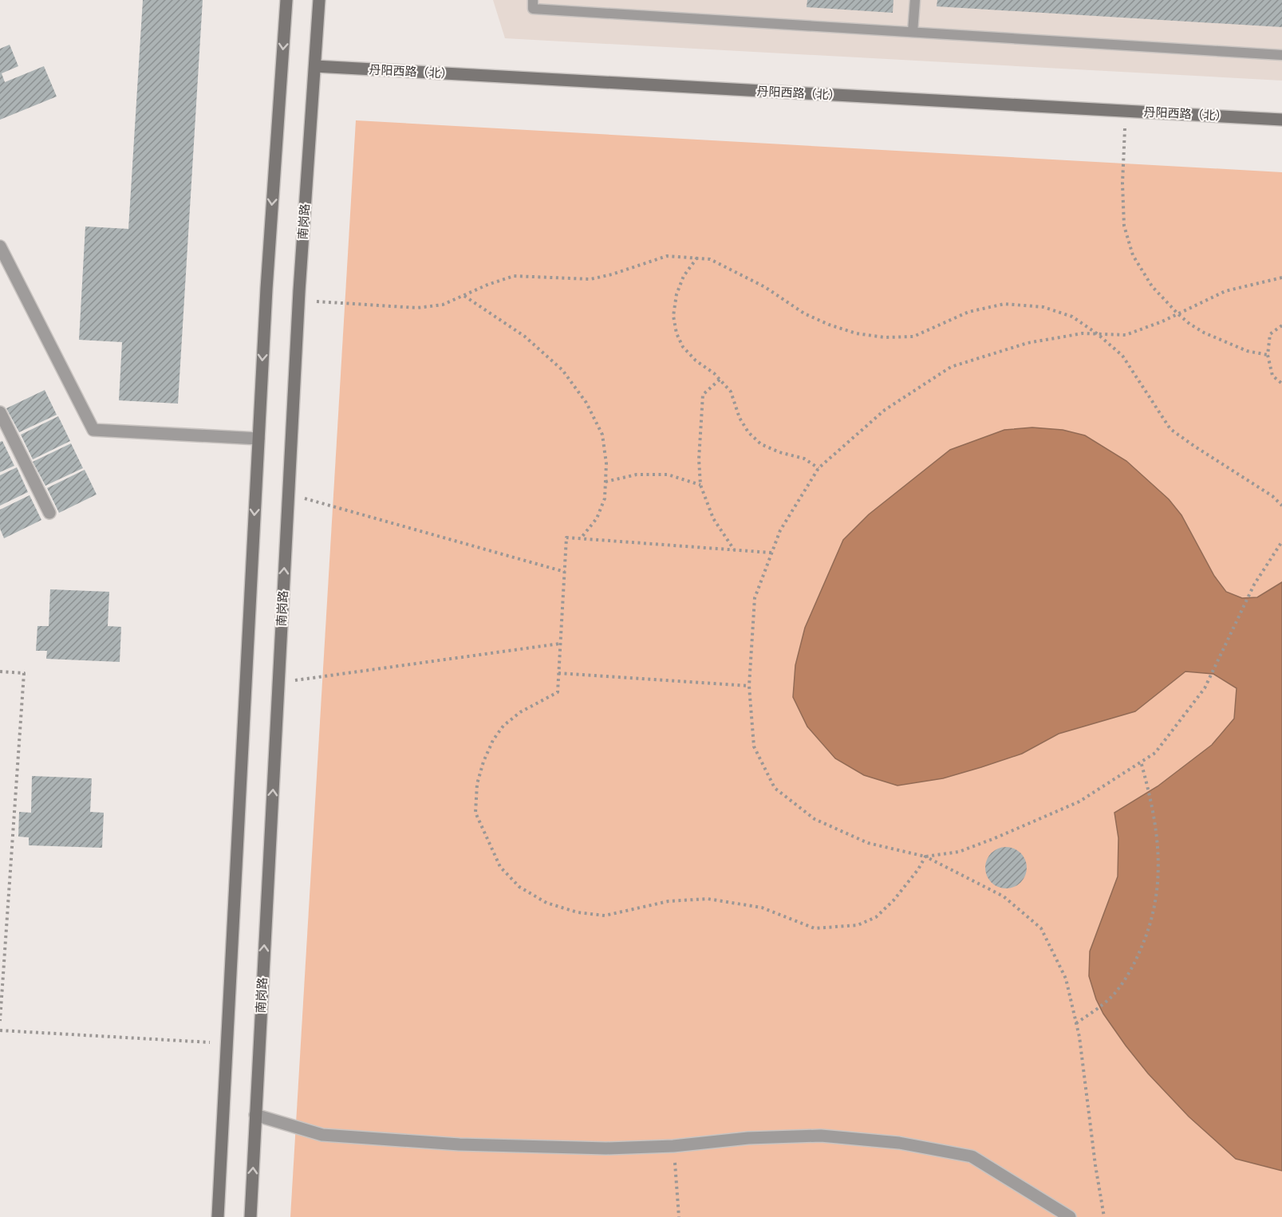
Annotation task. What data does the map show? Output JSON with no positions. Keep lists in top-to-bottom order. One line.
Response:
{"streets":{"main road":["丹阳西路（北）","南岗路"]},"crossings":[["丹阳西路（北）","南岗路"]]}
